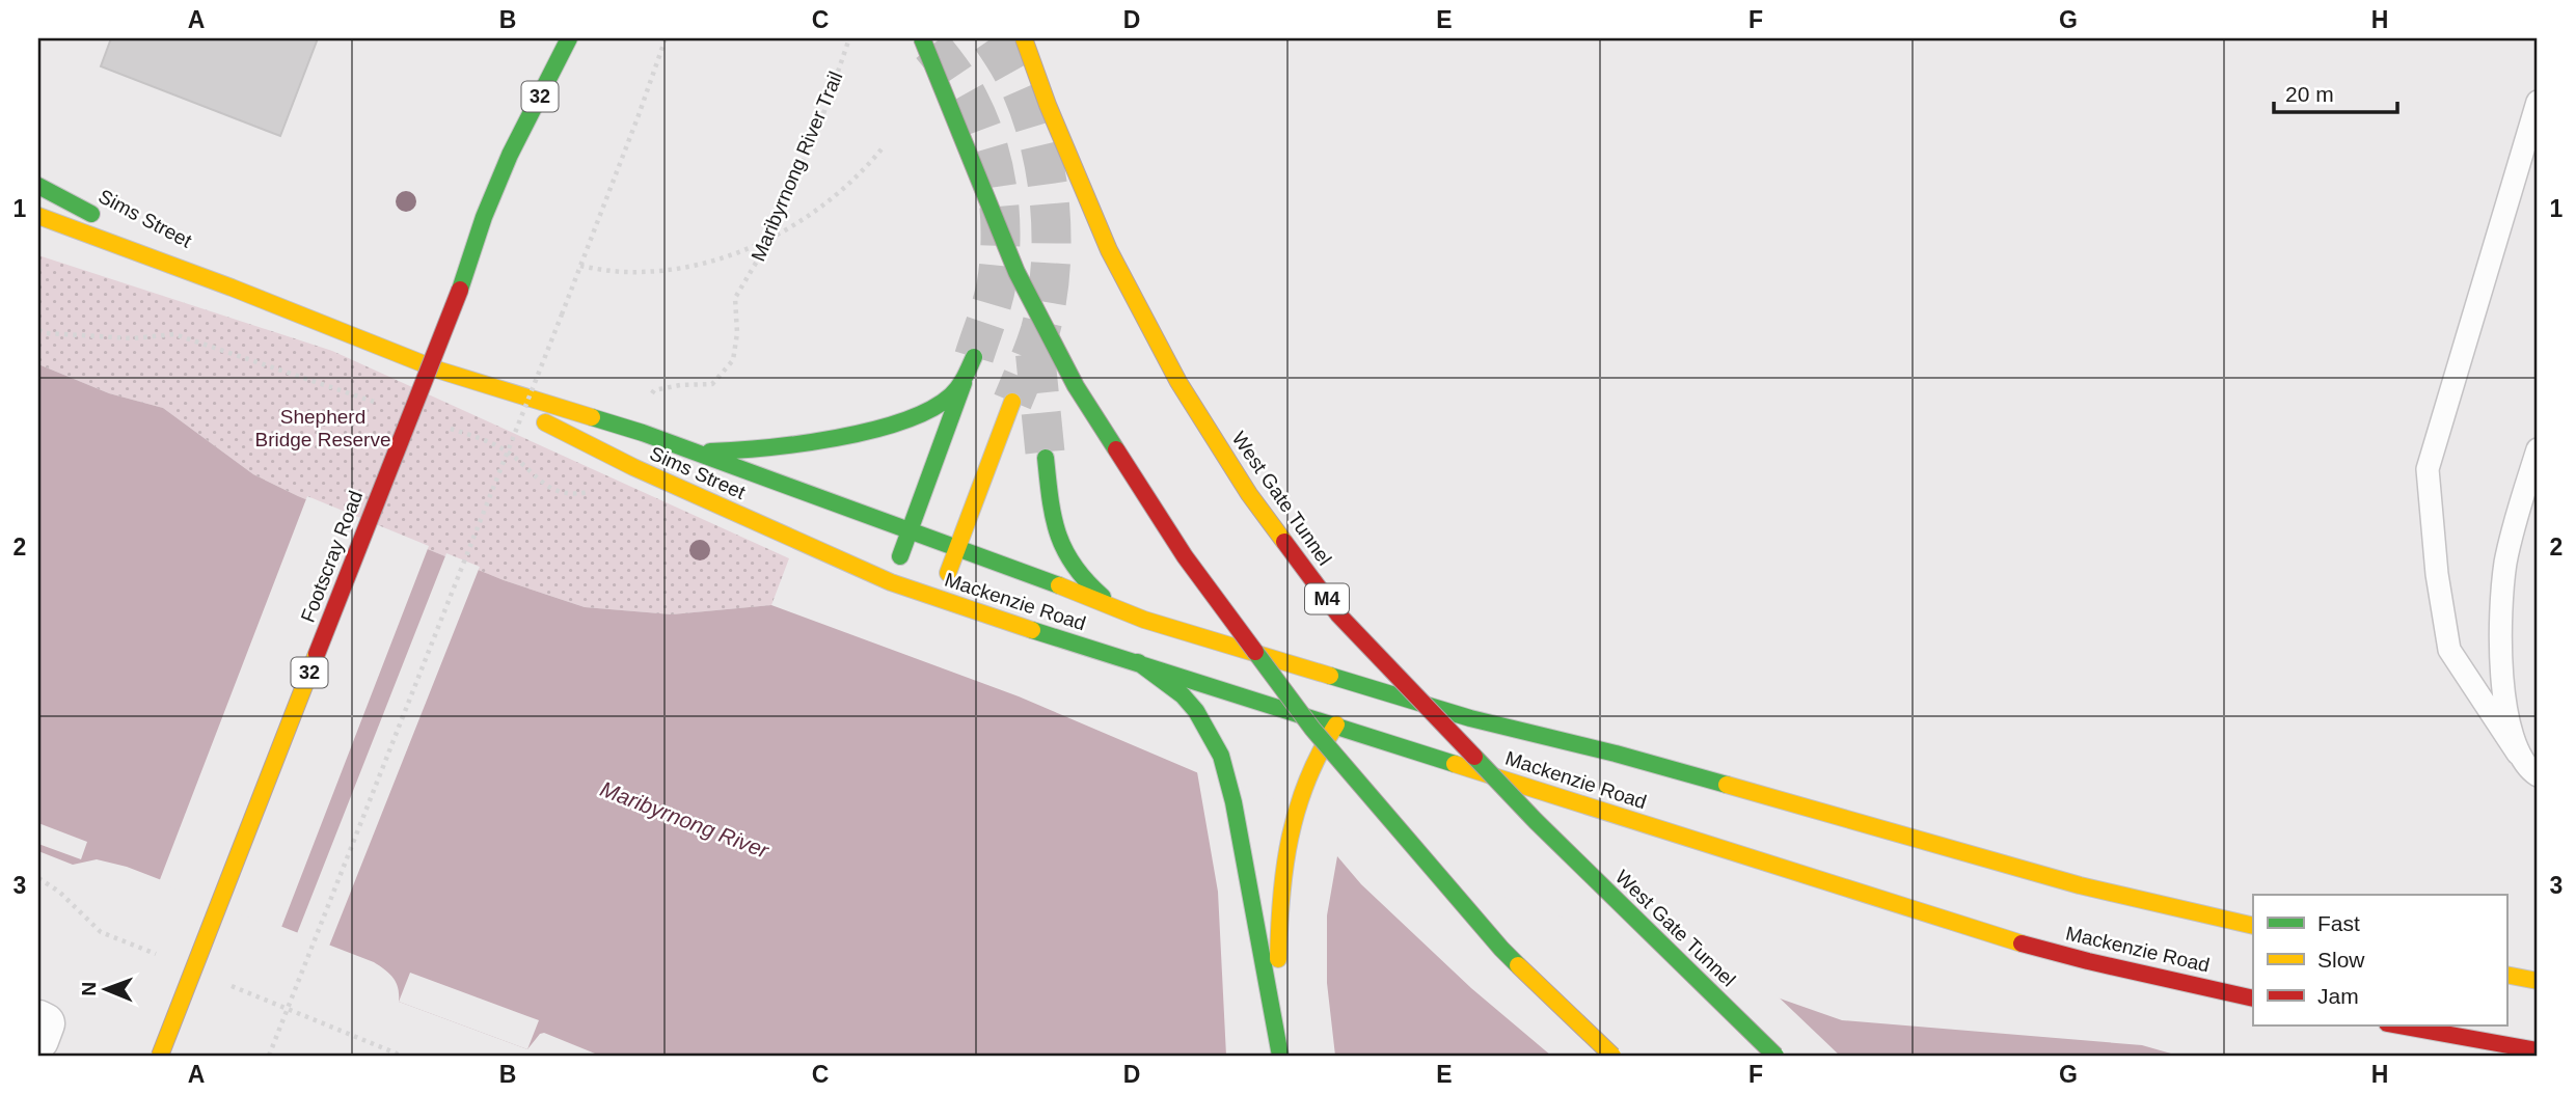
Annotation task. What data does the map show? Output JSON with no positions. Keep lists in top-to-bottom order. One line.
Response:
{"streets":{"main road":["32","Sims Street","West Gate Tunnel","Footscray Road","M4","Mackenzie Road"],"path":["Maribyrnong River Trail"]},"crossings":[["Sims Street","Mackenzie Road"]],"water":["Maribyrnong River"],"parks":["Shepherd Bridge Reserve"],"legend":["Fast","Slow","Jam"],"scale_bar":"20 m","north":"left","grid":{"columns":["A","B","C","D","E","F","G","H"],"rows":["1","2","3"]}}
